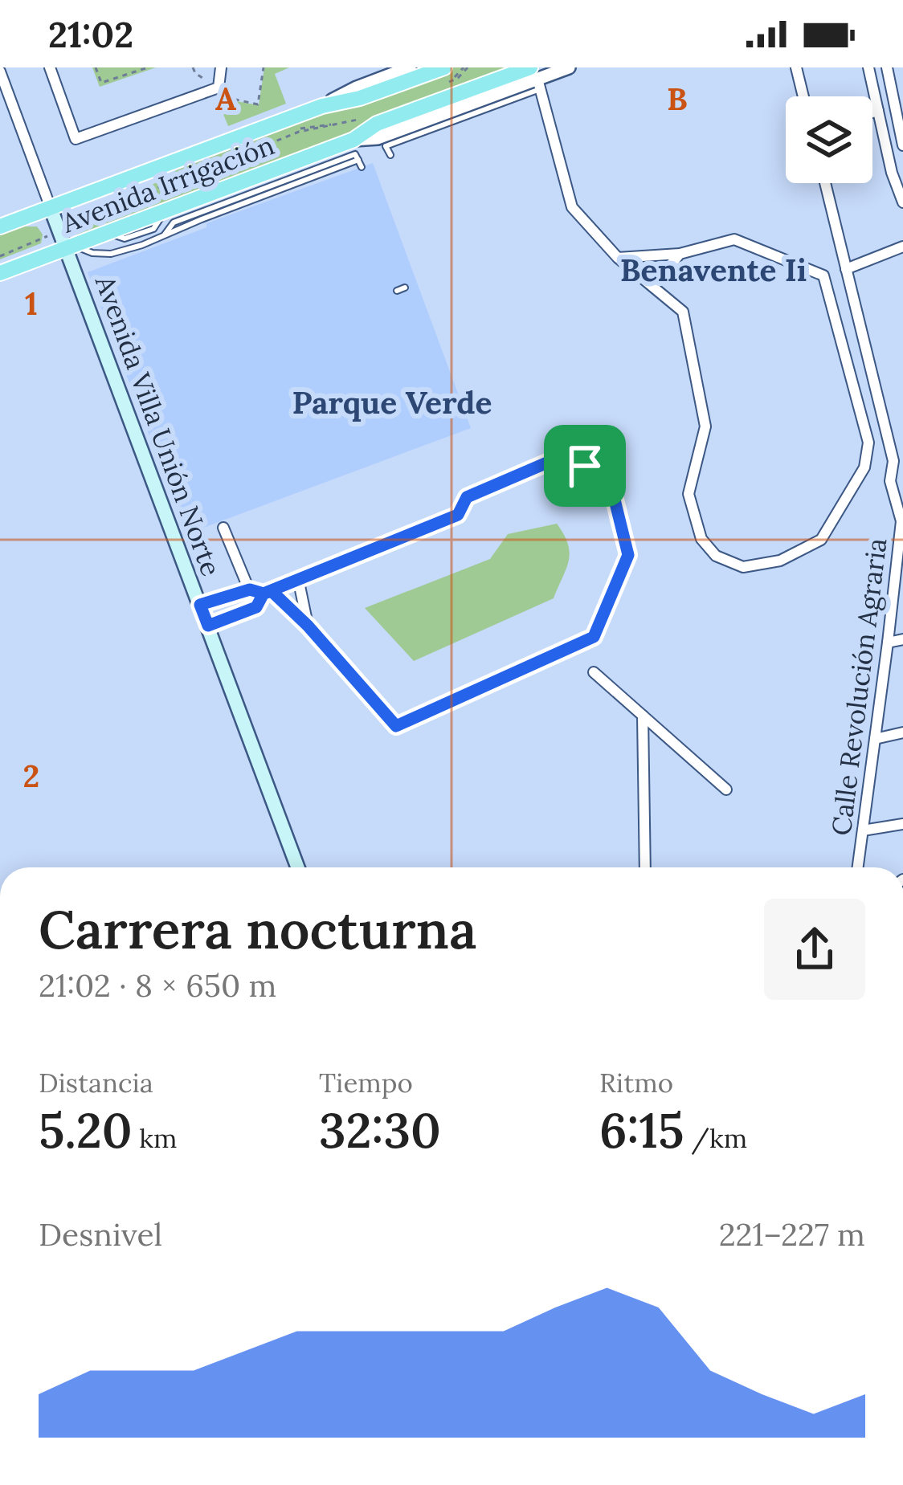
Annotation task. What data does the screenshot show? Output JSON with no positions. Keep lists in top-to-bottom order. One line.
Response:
{"streets":{"main road":["Avenida Irrigación","Avenida Villa Unión Norte"],"street":["Calle Revolución Agraria"]},"crossings":[["Avenida Irrigación","Avenida Villa Unión Norte"]],"districts":["Benavente Ii","Parque Verde"],"page":{"status":"21:02","heading":["Carrera nocturna","21:02 · 8 × 650 m"],"stats":[["Distancia","5.20 km"],["Tiempo","32:30"],["Ritmo","6:15 /km"]],"chart":["Desnivel","221–227 m"]},"grid":{"columns":["A","B"],"rows":["1","2"]}}
